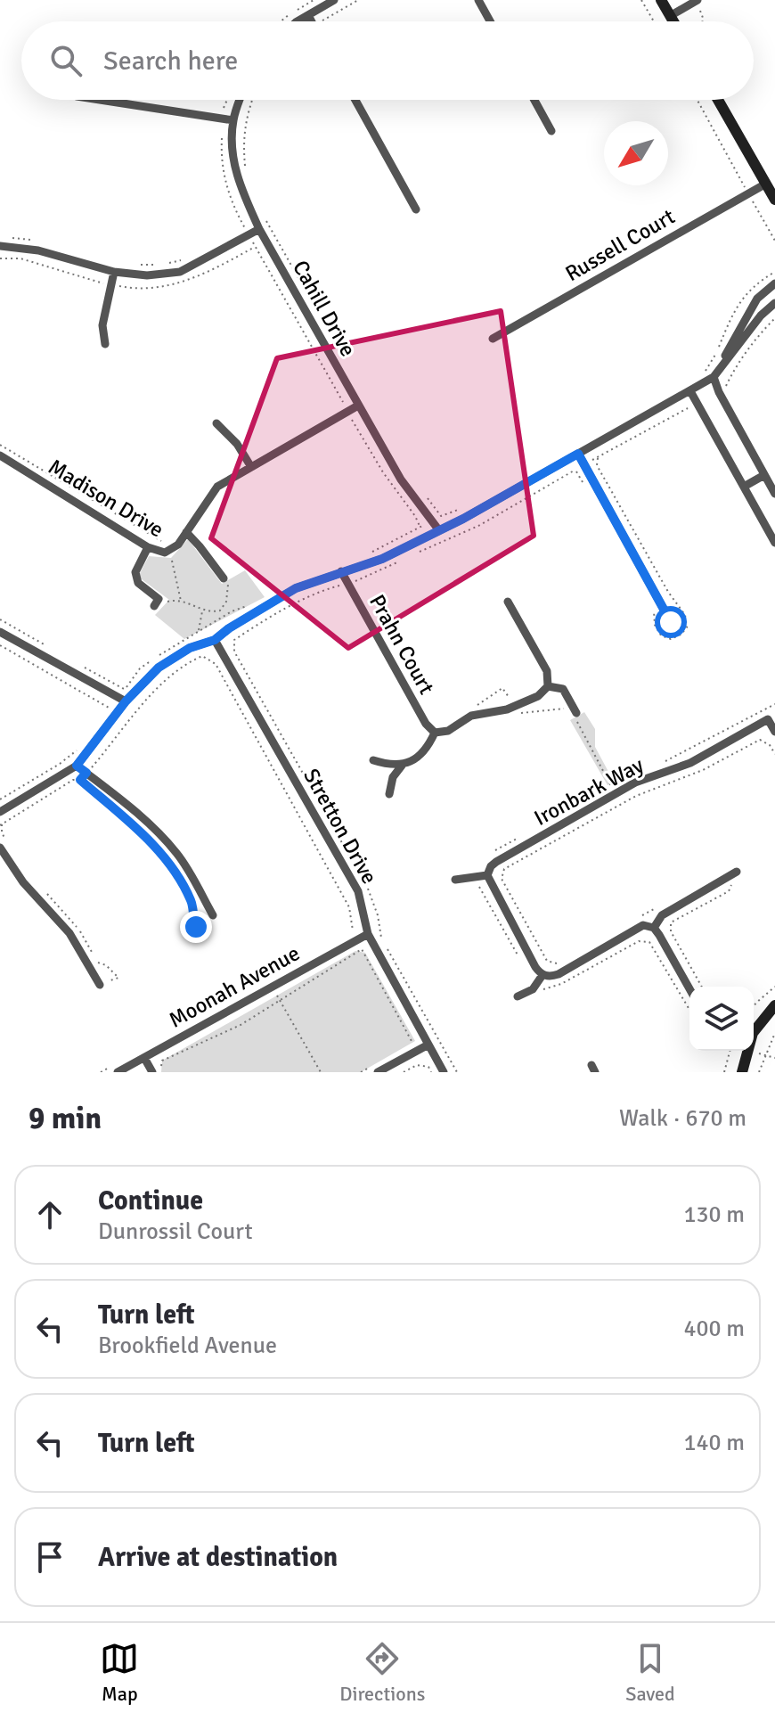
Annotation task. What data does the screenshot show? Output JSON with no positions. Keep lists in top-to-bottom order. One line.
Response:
{"streets":{"street":["Russell Court","Cahill Drive","Madison Drive","Prahn Court","Ironbark Way","Stretton Drive","Moonah Avenue"]},"crossings":[["Cahill Drive","Madison Drive"],["Stretton Drive","Moonah Avenue"]],"north":"bottom left","page":{"search":"Search here","heading":["9 min","Walk · 670 m"],"list":[["Continue","Dunrossil Court","130 m"],["Turn left","Brookfield Avenue","400 m"],["Turn left","140 m"],"Arrive at destination"],"nav":["Map","Directions","Saved"]}}
